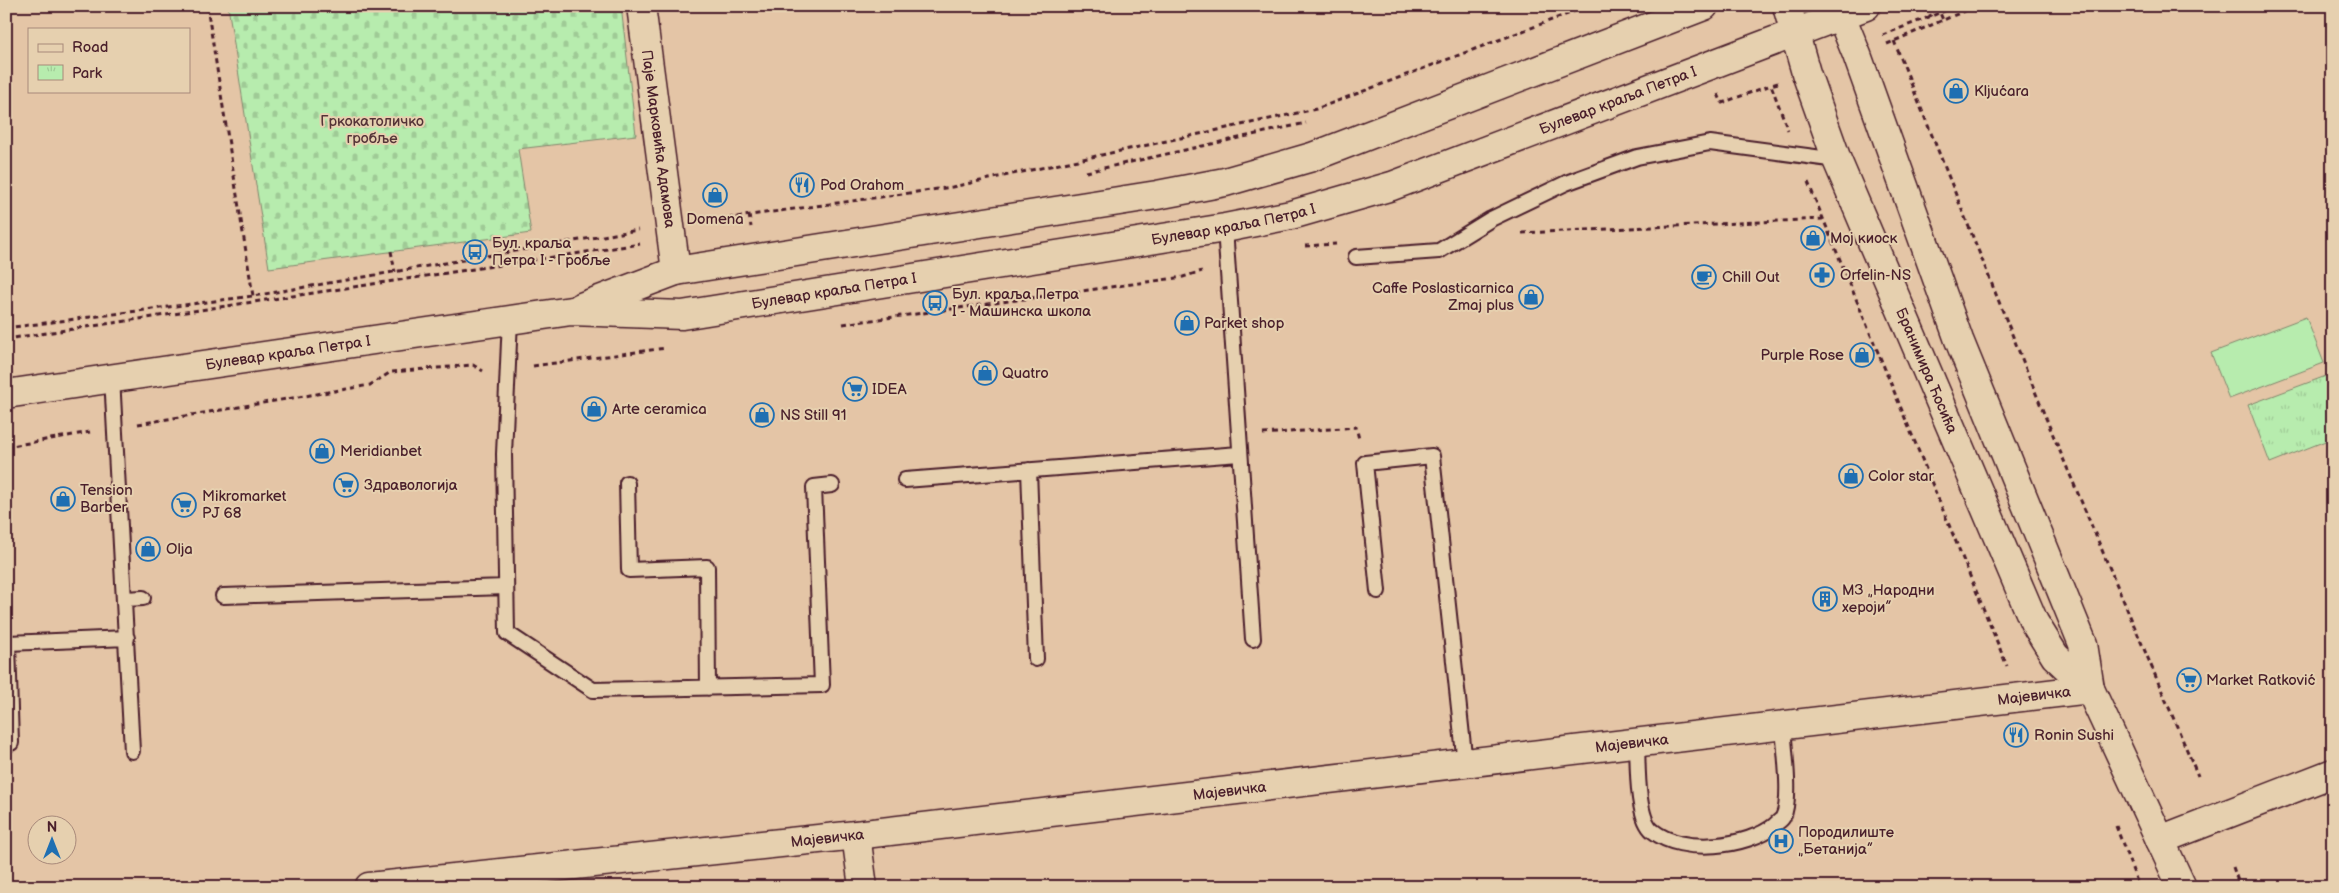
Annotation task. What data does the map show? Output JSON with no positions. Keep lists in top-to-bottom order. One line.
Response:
{"streets":{"street":["Булевар краља Петра I","Паје Марковића Адамова","Бранимира Ћосића","Мајевичка"]},"crossings":[["Булевар краља Петра I","Паје Марковића Адамова"],["Булевар краља Петра I","Бранимира Ћосића"],["Бранимира Ћосића","Мајевичка"]],"parks":["Гркокатоличко гробље"],"places":{"shop":["Kljućara","Domena","Мој киоск","Caffe Poslasticarnica Zmaj plus","Parket shop","Purple Rose","Quatro","Arte ceramica","NS Still 91","Meridianbet","Color star","Tension Barber","Olja"],"restaurant":["Pod Orahom","Ronin Sushi"],"bus stop":["Бул. краља Петра I - Гробље","Бул. краља Петра I - Машинска школа"],"pharmacy":["Orfelin-NS"],"cafe":["Chill Out"],"supermarket":["IDEA","Здравологија","Mikromarket PJ 68","Market Ratković"],"building":["МЗ „Народни хероји”"],"hospital":["Породилиште „Бетанија”"]},"legend":["Road","Park"],"north":"top"}
